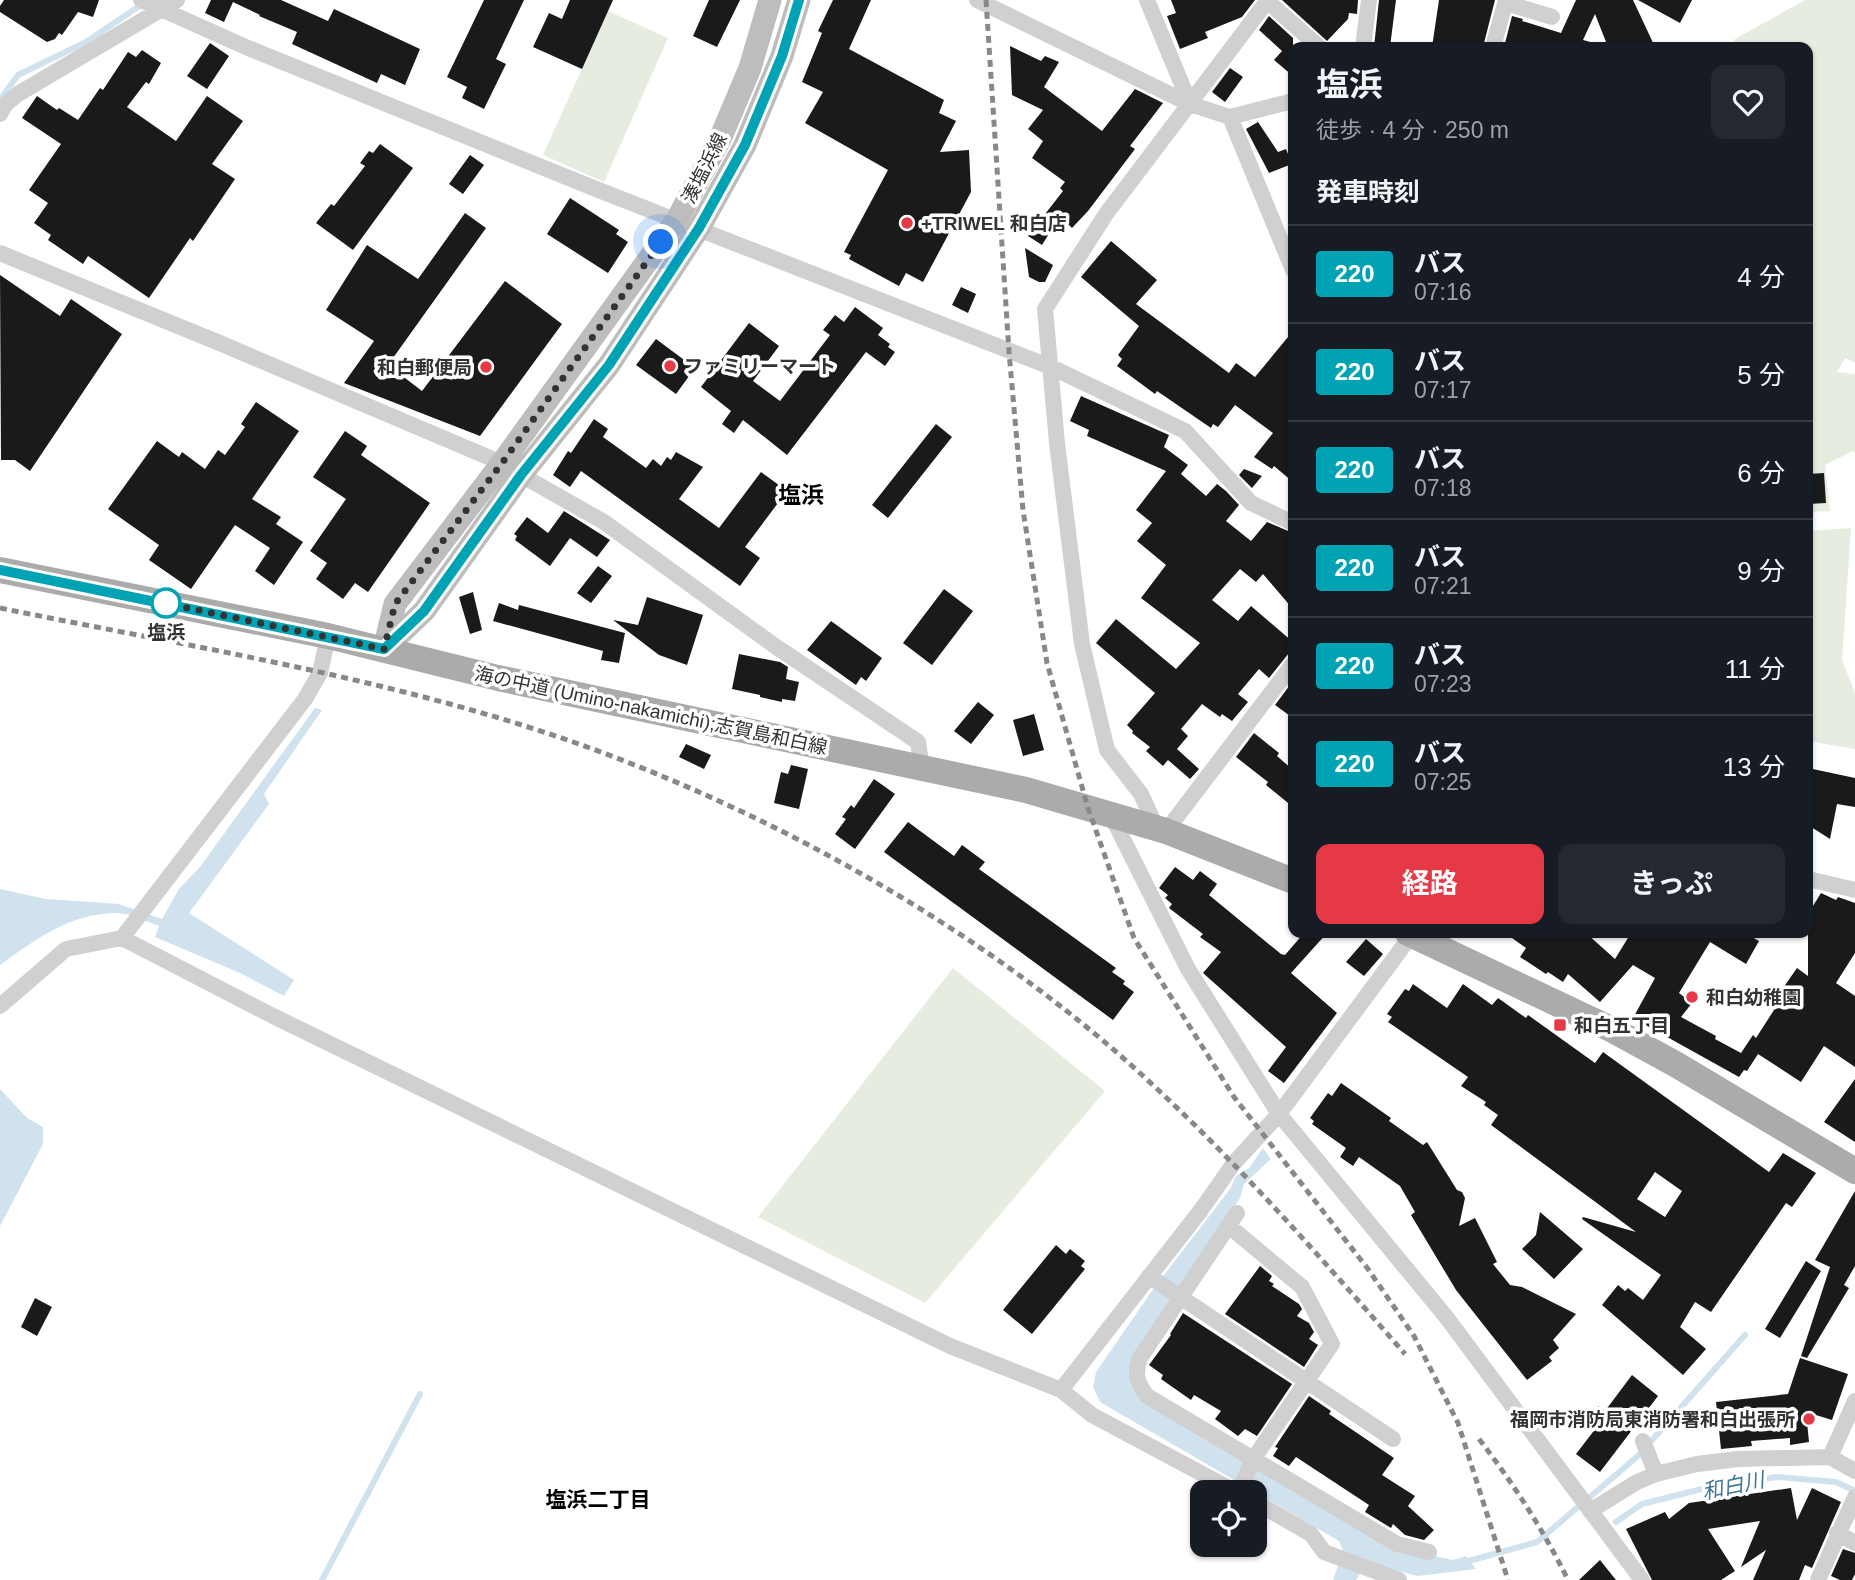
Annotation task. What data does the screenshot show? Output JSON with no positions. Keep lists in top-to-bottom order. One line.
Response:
{"streets":{"main road":["湊塩浜線","海の中道 (Umino-nakamichi);志賀島和白線"]},"crossings":[["湊塩浜線","海の中道 (Umino-nakamichi);志賀島和白線"]],"districts":["塩浜","塩浜二丁目"],"water":["和白川"],"places":{"other":["+TRIWEL 和白店","ファミリーマート","和白郵便局","塩浜","和白幼稚園","福岡市消防局東消防署和白出張所"],"transit":["和白五丁目"]},"lines":["bus line 220"],"page":{"heading":[["塩浜","徒歩 · 4 分 · 250 m"],"発車時刻"],"list":[{"mark":"220","name":"バス","note":"07:16","value":"4 分"},{"mark":"220","name":"バス","note":"07:17","value":"5 分"},{"mark":"220","name":"バス","note":"07:18","value":"6 分"},{"mark":"220","name":"バス","note":"07:21","value":"9 分"},{"mark":"220","name":"バス","note":"07:23","value":"11 分"},{"mark":"220","name":"バス","note":"07:25","value":"13 分"}],"buttons":["経路","きっぷ"]}}
